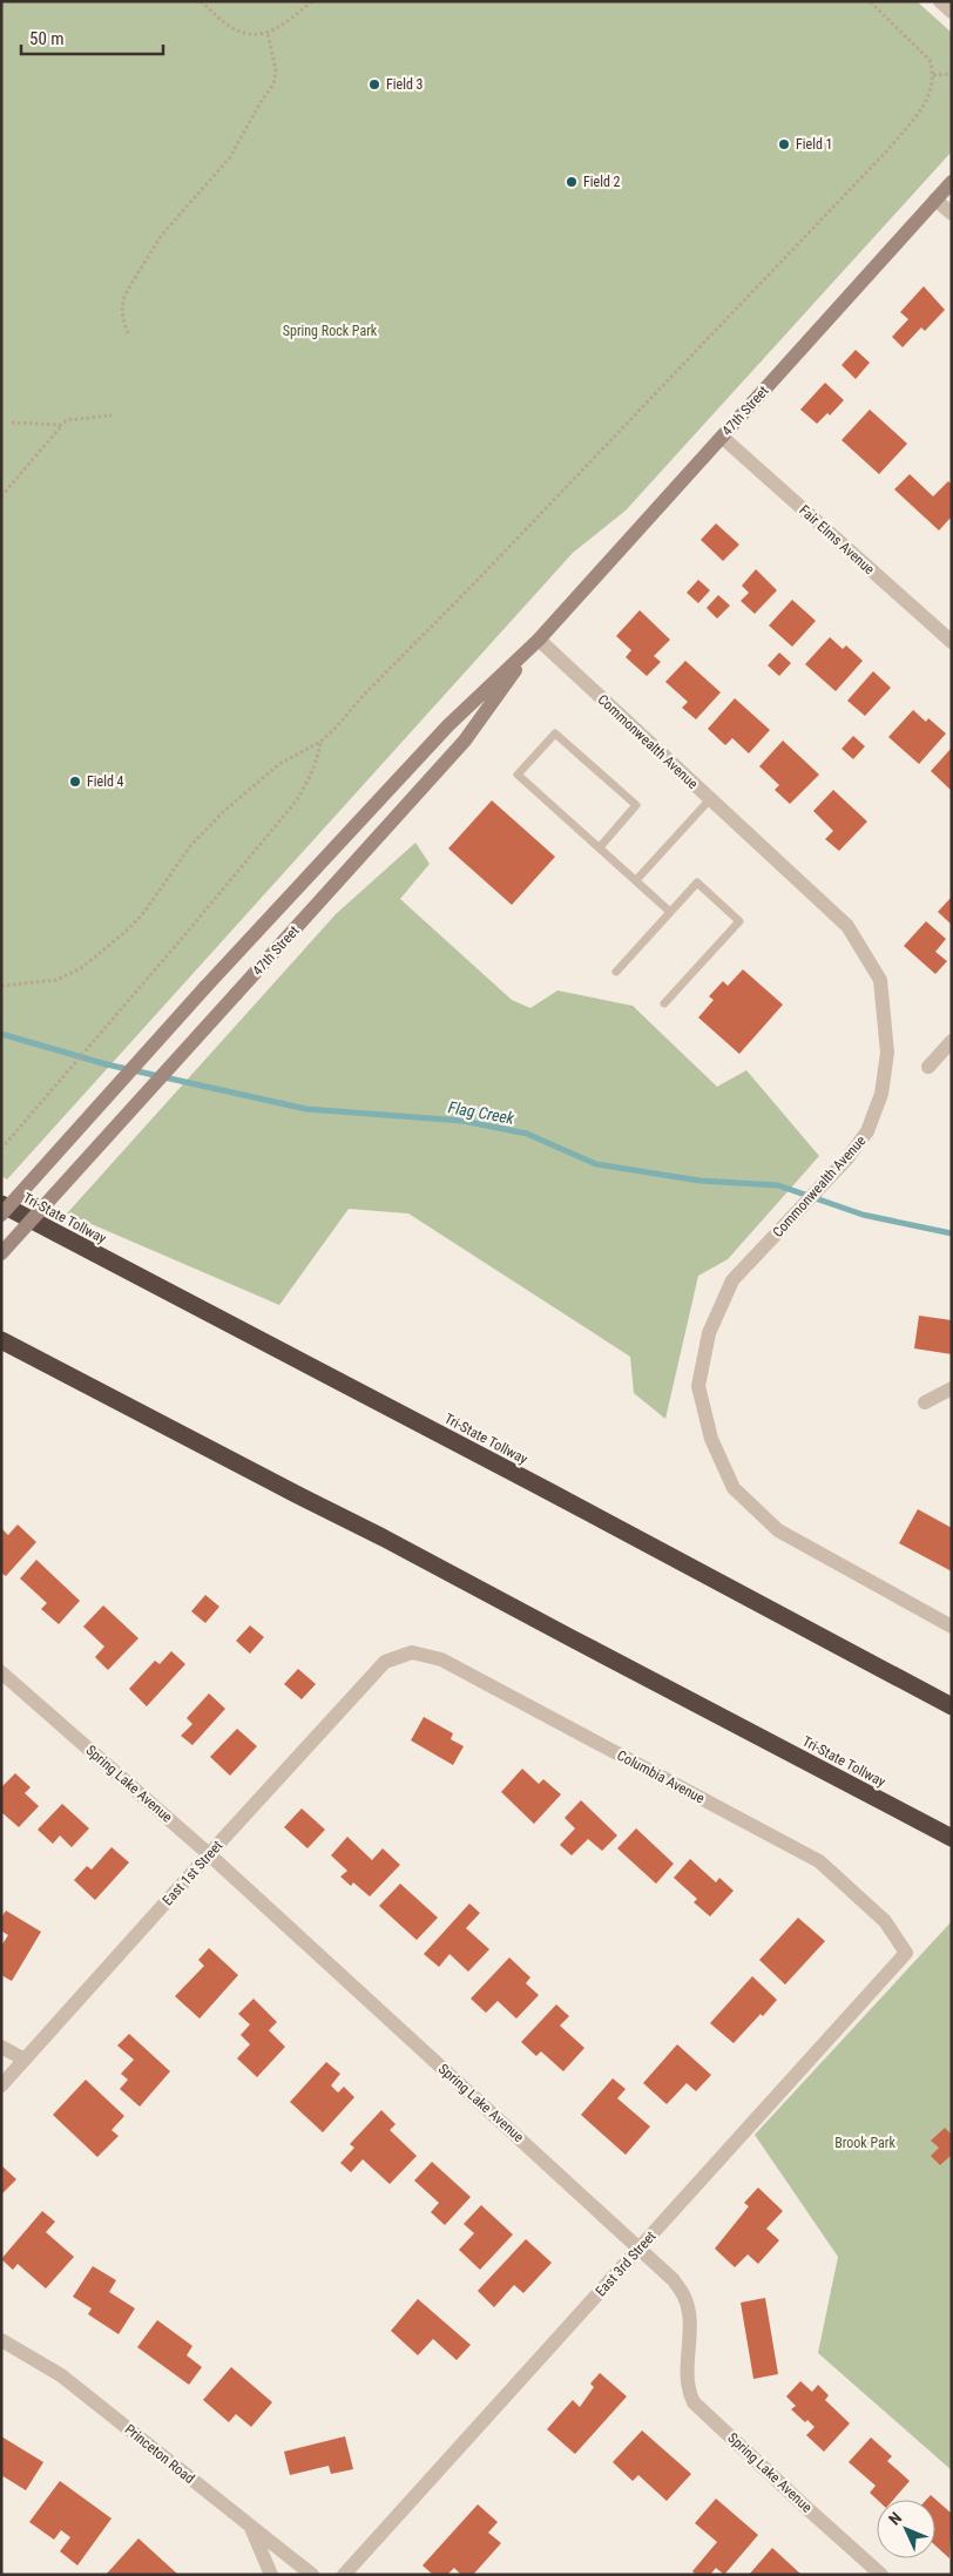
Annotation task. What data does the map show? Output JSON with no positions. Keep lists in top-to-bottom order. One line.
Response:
{"streets":{"highway":["Tri-State Tollway"],"main road":["47th Street"],"street":["Fair Elms Avenue","Commonwealth Avenue","Columbia Avenue","Spring Lake Avenue","East 1st Street","East 3rd Street","Princeton Road"]},"crossings":[["47th Street","Fair Elms Avenue"],["47th Street","Commonwealth Avenue"],["Columbia Avenue","East 1st Street"],["Columbia Avenue","East 3rd Street"],["Spring Lake Avenue","East 1st Street"],["Spring Lake Avenue","East 3rd Street"]],"water":["Flag Creek"],"parks":["Spring Rock Park","Brook Park"],"places":["Field 3","Field 1","Field 2","Field 4"],"scale_bar":"50 m","north":"top left"}
